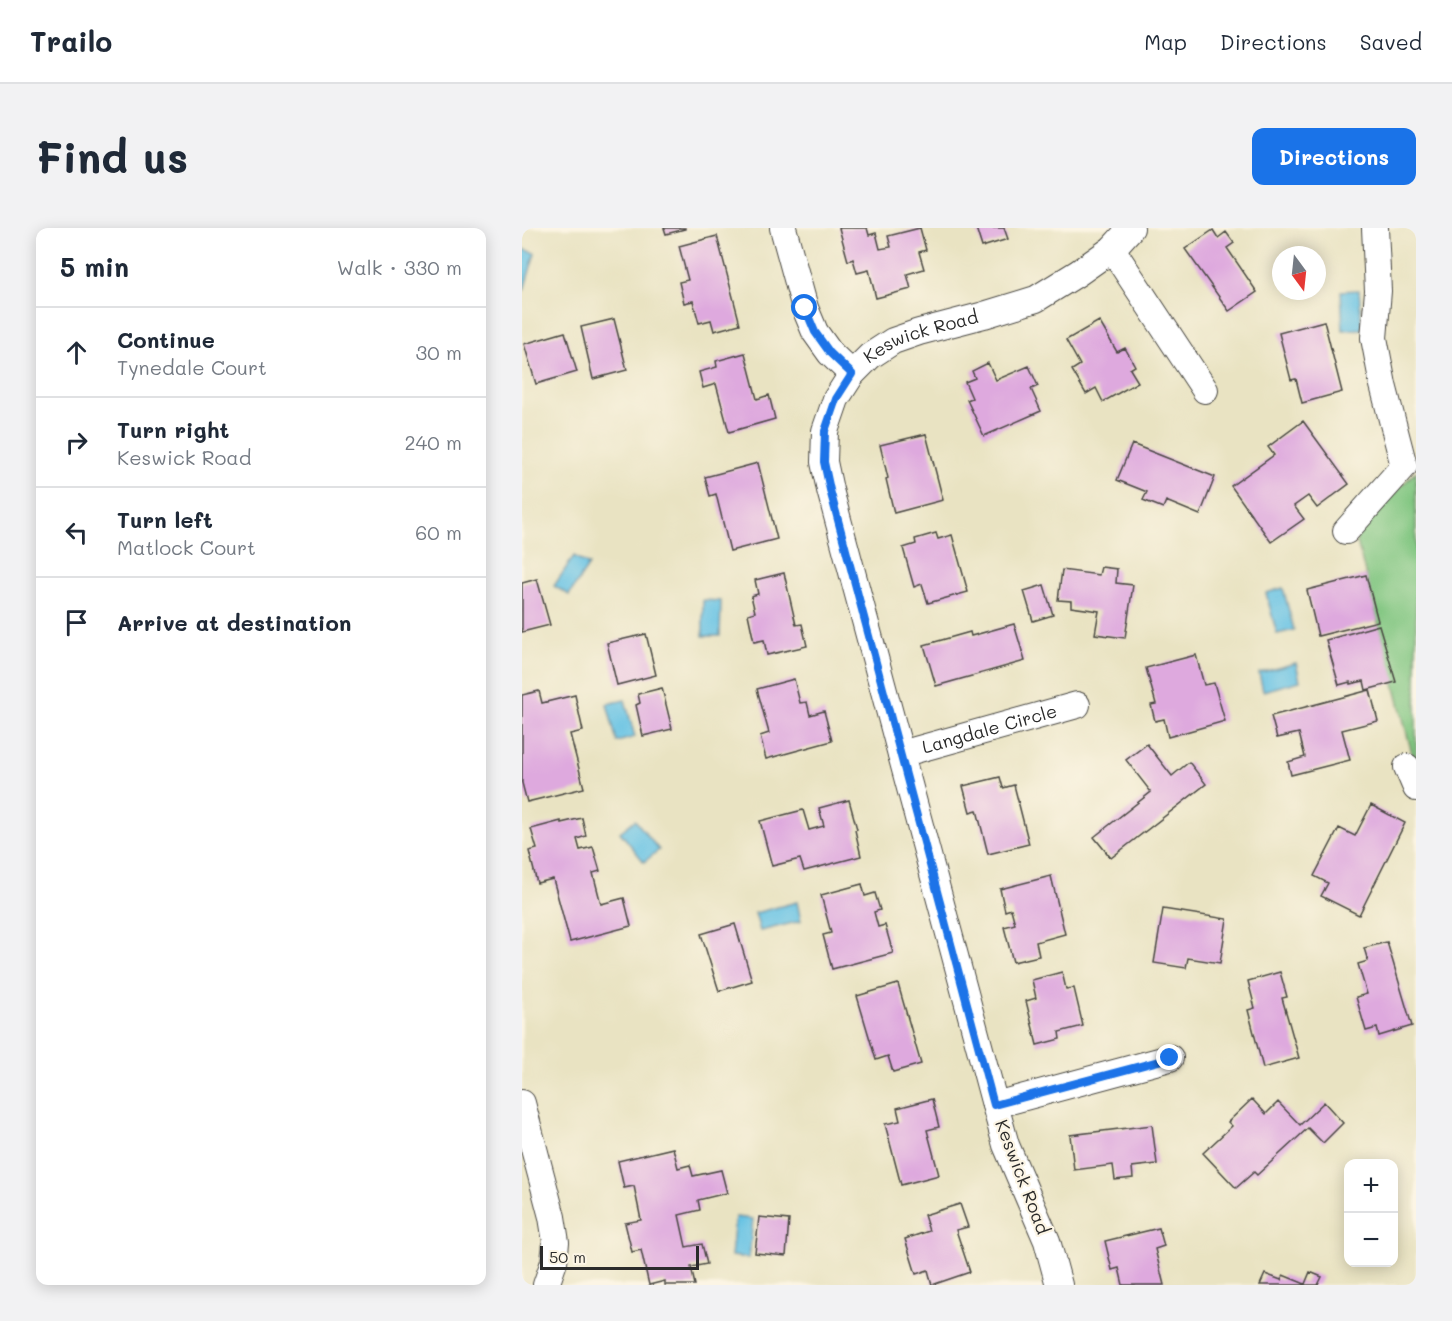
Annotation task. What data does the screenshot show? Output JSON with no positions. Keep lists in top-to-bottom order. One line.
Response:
{"streets":{"street":["Keswick Road","Langdale Circle"]},"crossings":[["Keswick Road","Langdale Circle"]],"scale_bar":"50 m","north":"bottom","page":{"header":"Trailo","nav":["Map","Directions","Saved"],"buttons":"Directions","title":"Find us","heading":["5 min","Walk · 330 m"],"list":[["Continue","Tynedale Court","30 m"],["Turn right","Keswick Road","240 m"],["Turn left","Matlock Court","60 m"],"Arrive at destination"],"map_buttons":["+","−"],"scale":"50 m"}}
